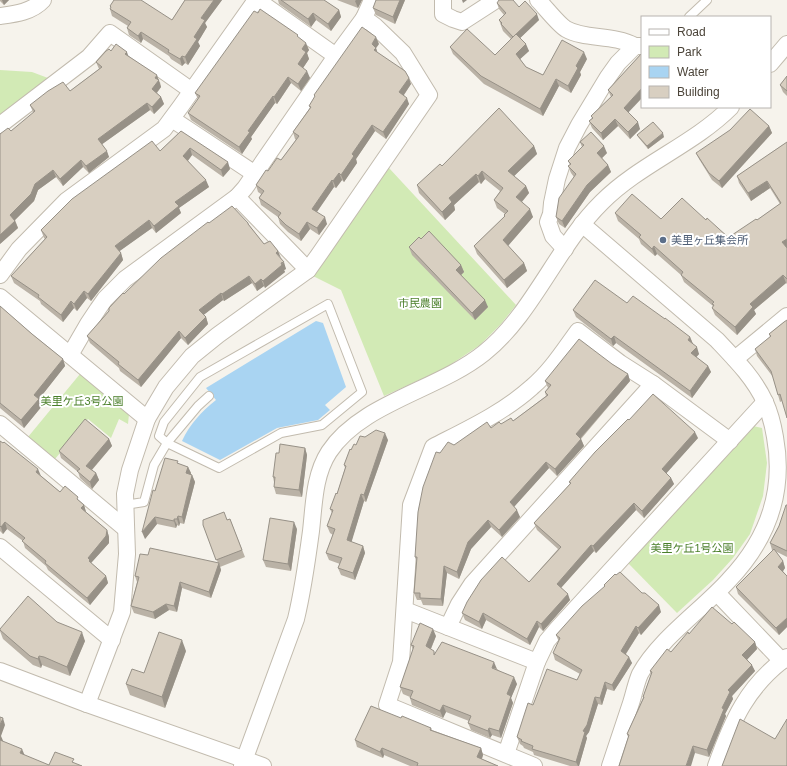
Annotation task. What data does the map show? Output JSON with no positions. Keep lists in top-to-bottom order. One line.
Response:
{"parks":["市民農園","美里ケ丘3号公園","美里ケ丘1号公園"],"places":["美里ヶ丘集会所"],"legend":["Road","Park","Water","Building"]}
